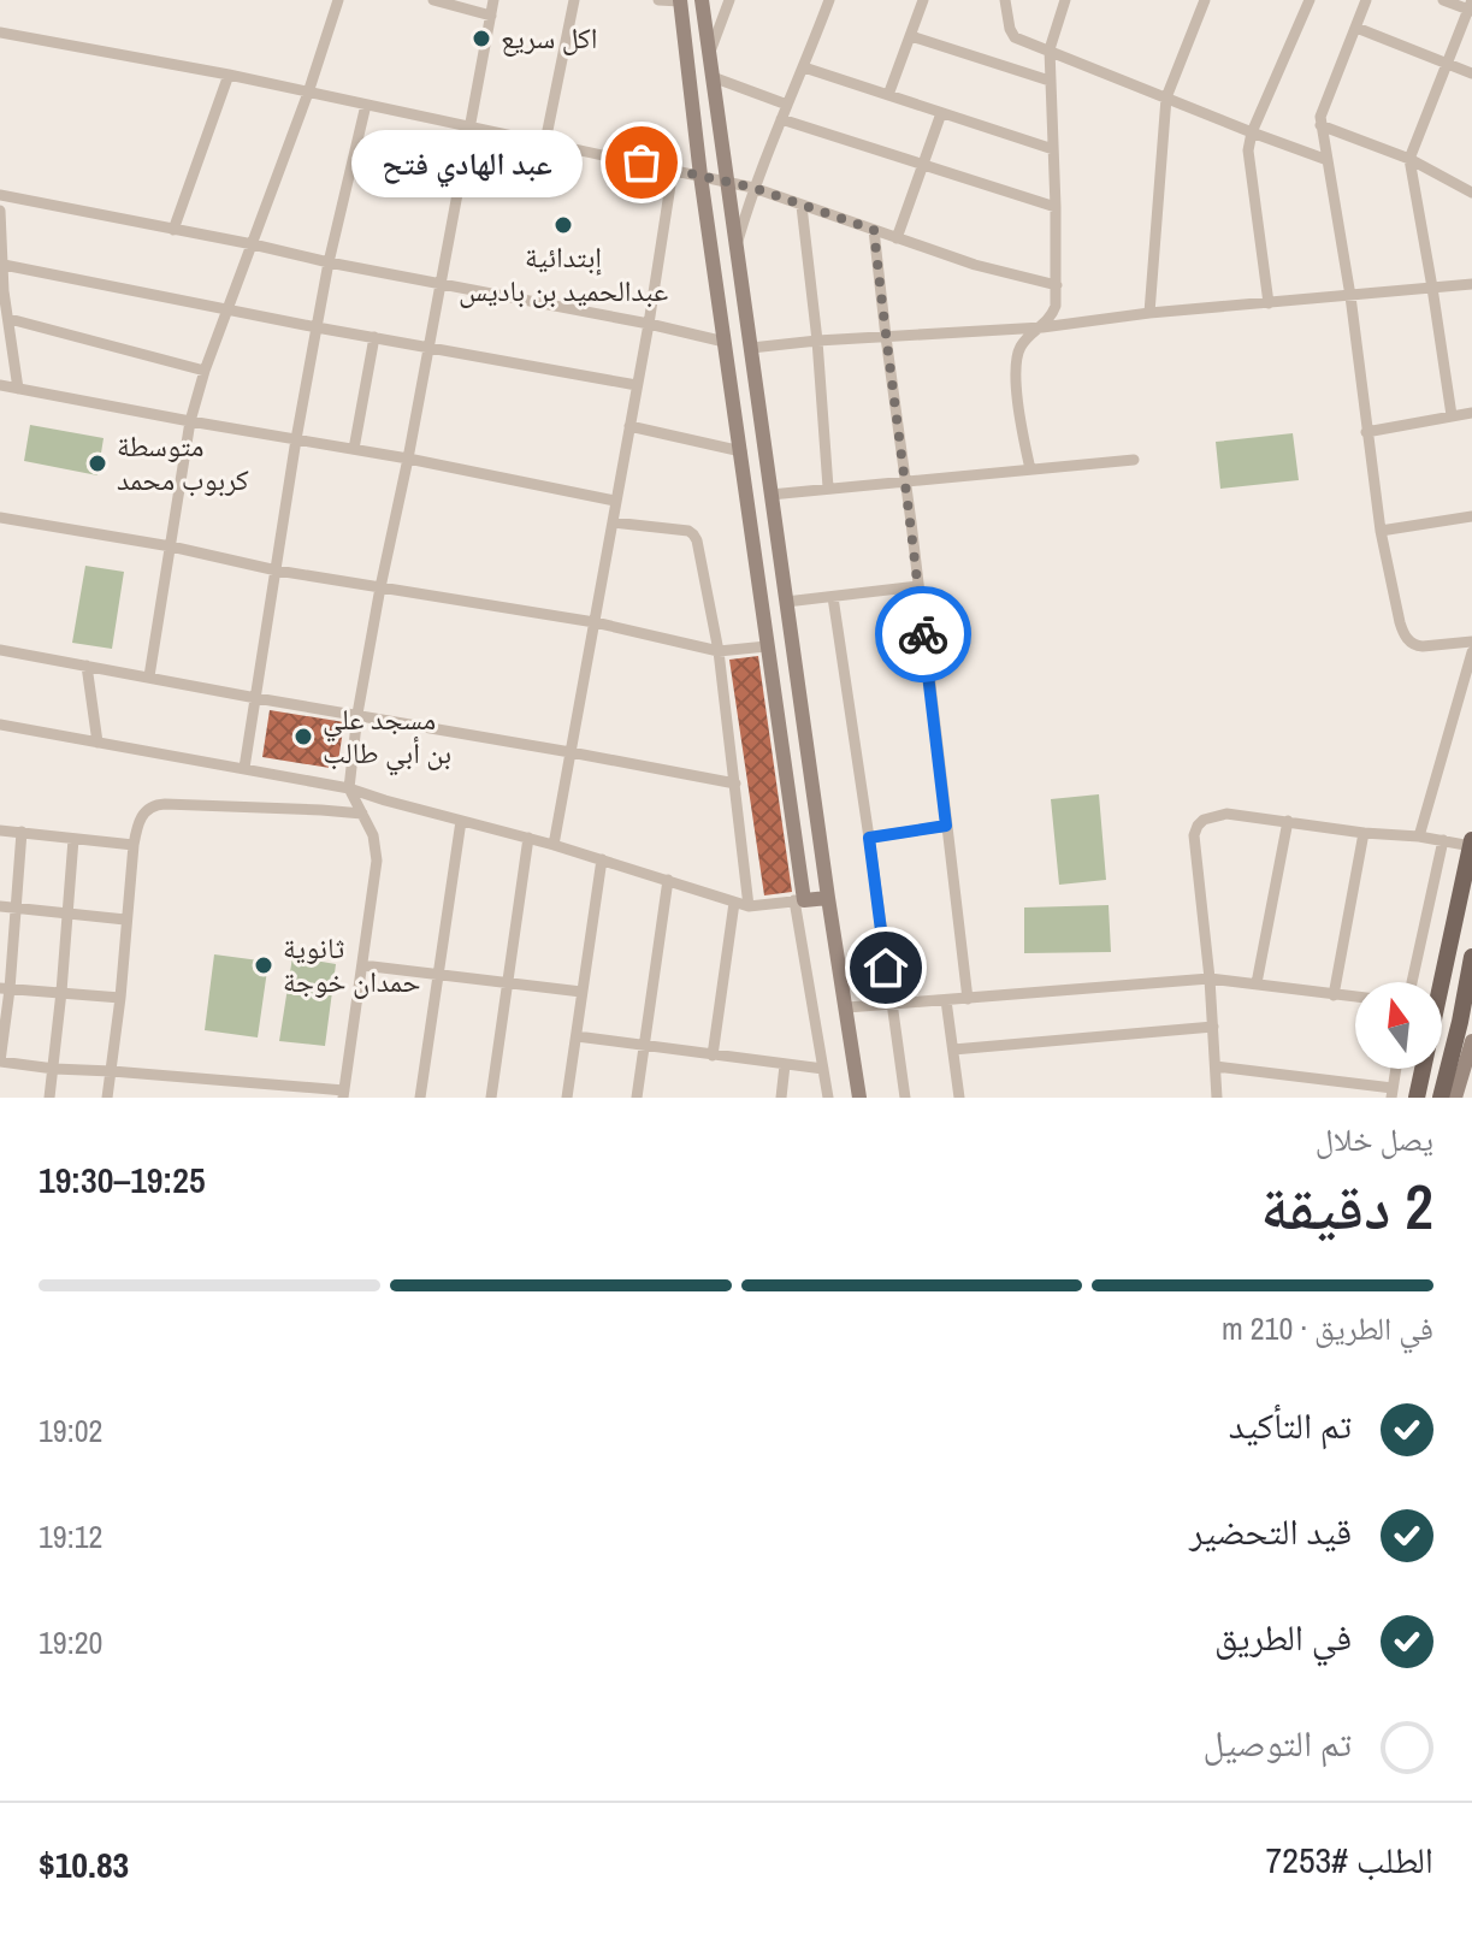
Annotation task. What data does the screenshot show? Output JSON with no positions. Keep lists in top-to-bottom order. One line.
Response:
{"places":["اكل سريع","عبد الهادي فتح","إبتدائية عبدالحميد بن باديس","متوسطة كربوب محمد","مسجد علي بن أبي طالب","ثانوية حمدان خوجة"],"north":"top","page":{"bubble":"عبد الهادي فتح","heading":["2 دقيقة","يصل خلال","19:25–19:30"],"panel":["الطلب #7253","$10.83"],"bar":"في الطريق · 210 m","list":[["تم التأكيد","19:02"],["قيد التحضير","19:12"],["في الطريق","19:20"],"تم التوصيل"]}}
